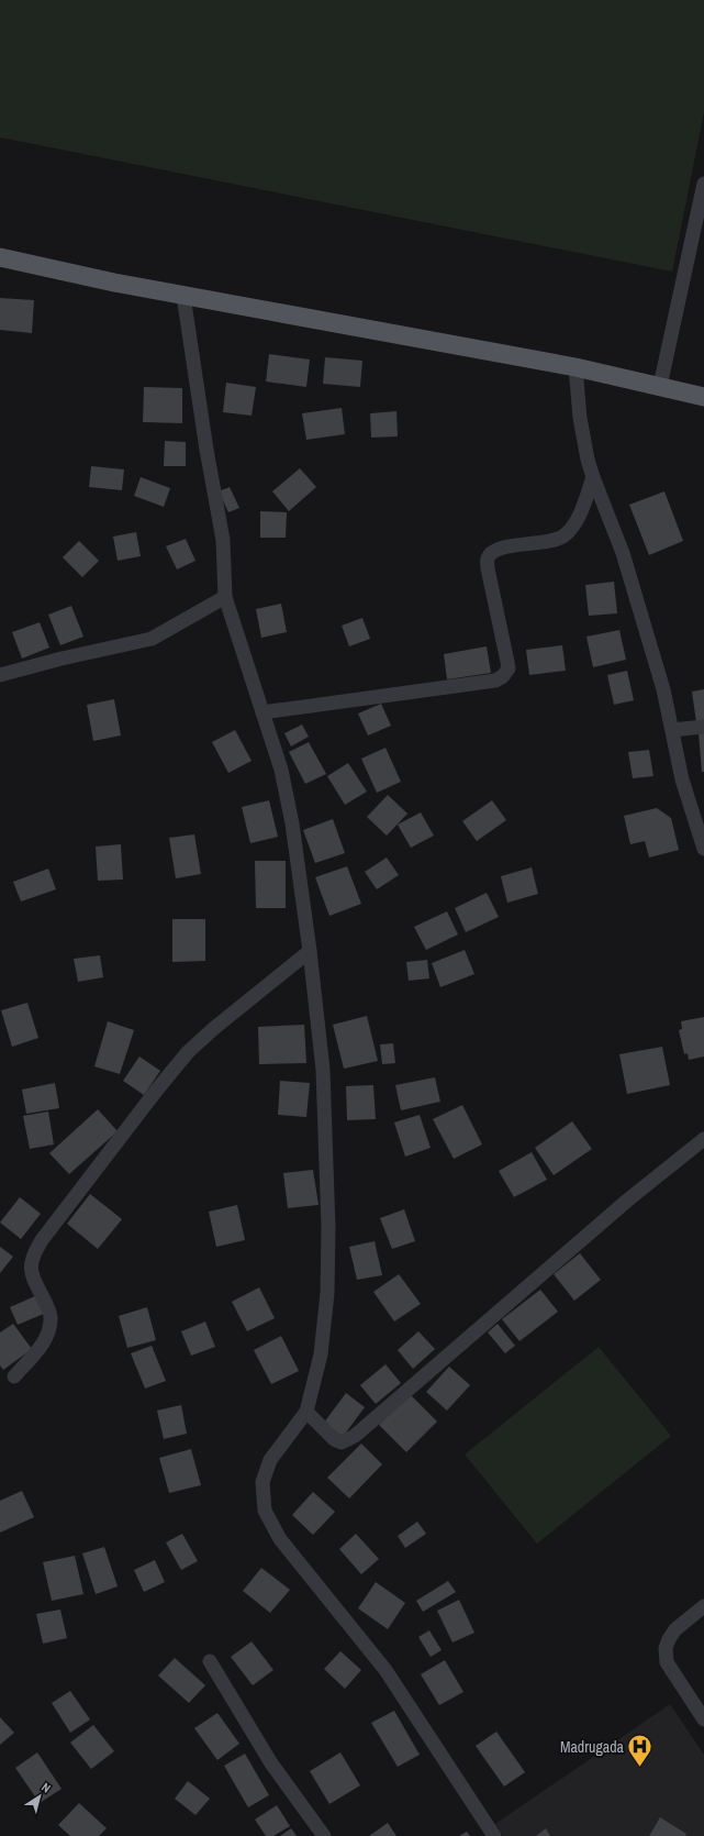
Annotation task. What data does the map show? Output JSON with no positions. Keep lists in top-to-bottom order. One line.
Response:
{"places":{"hospital":["Madrugada"]},"north":"top right"}
